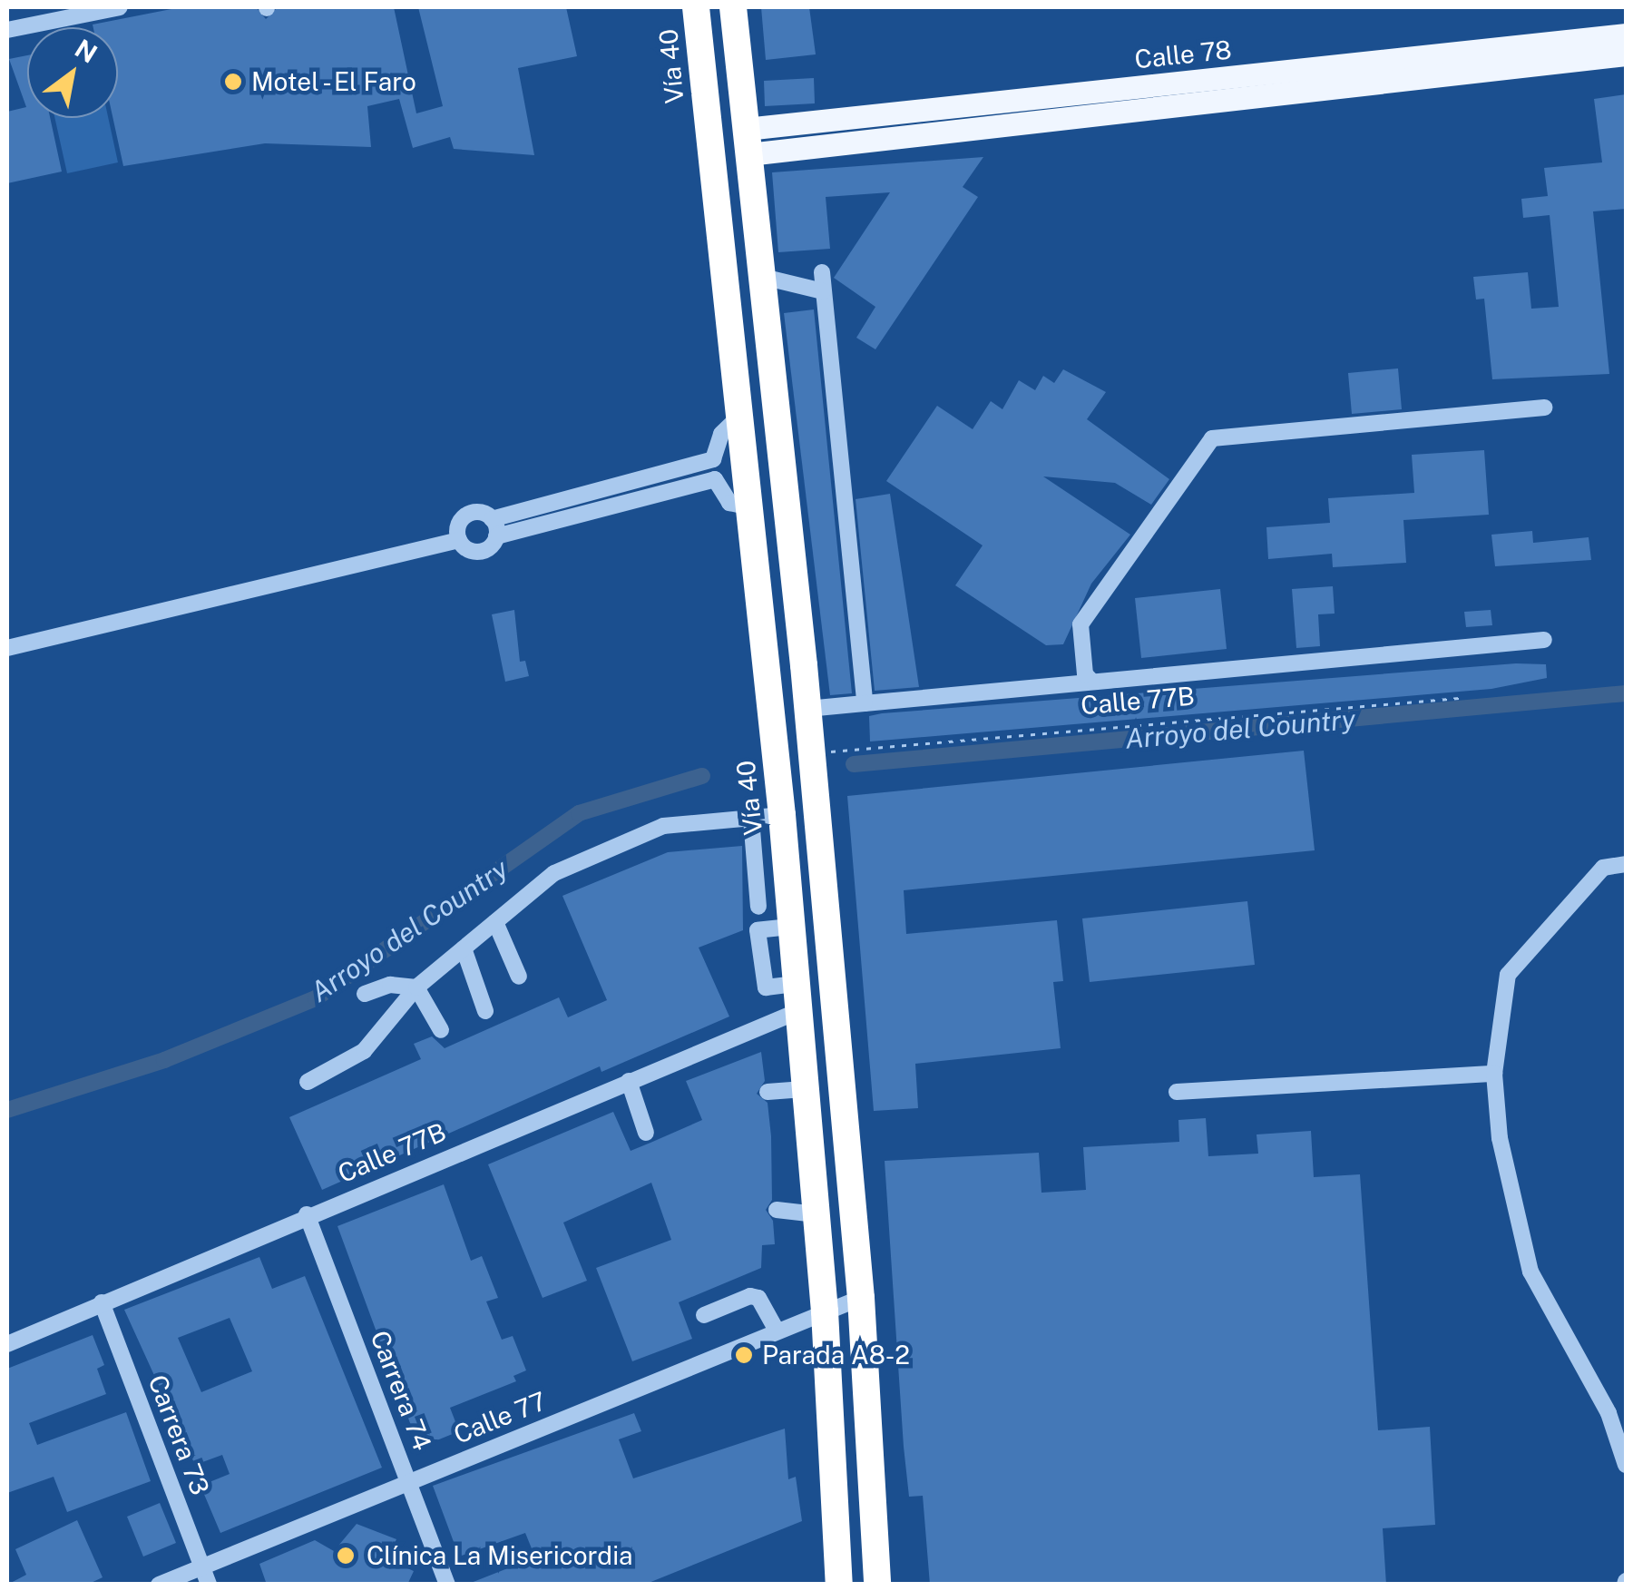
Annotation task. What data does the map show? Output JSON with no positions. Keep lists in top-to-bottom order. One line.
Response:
{"streets":{"highway":["Vía 40"],"main road":["Calle 78"],"street":["Calle 77B","Carrera 74","Calle 77","Carrera 73"]},"crossings":[["Vía 40","Calle 77B"],["Vía 40","Calle 77"],["Calle 77B","Carrera 74"],["Calle 77B","Carrera 73"],["Carrera 74","Calle 77"],["Calle 77","Carrera 73"]],"water":["Arroyo del Country"],"places":["Motel - El Faro","Parada A8-2","Clínica La Misericordia"],"north":"top right"}
